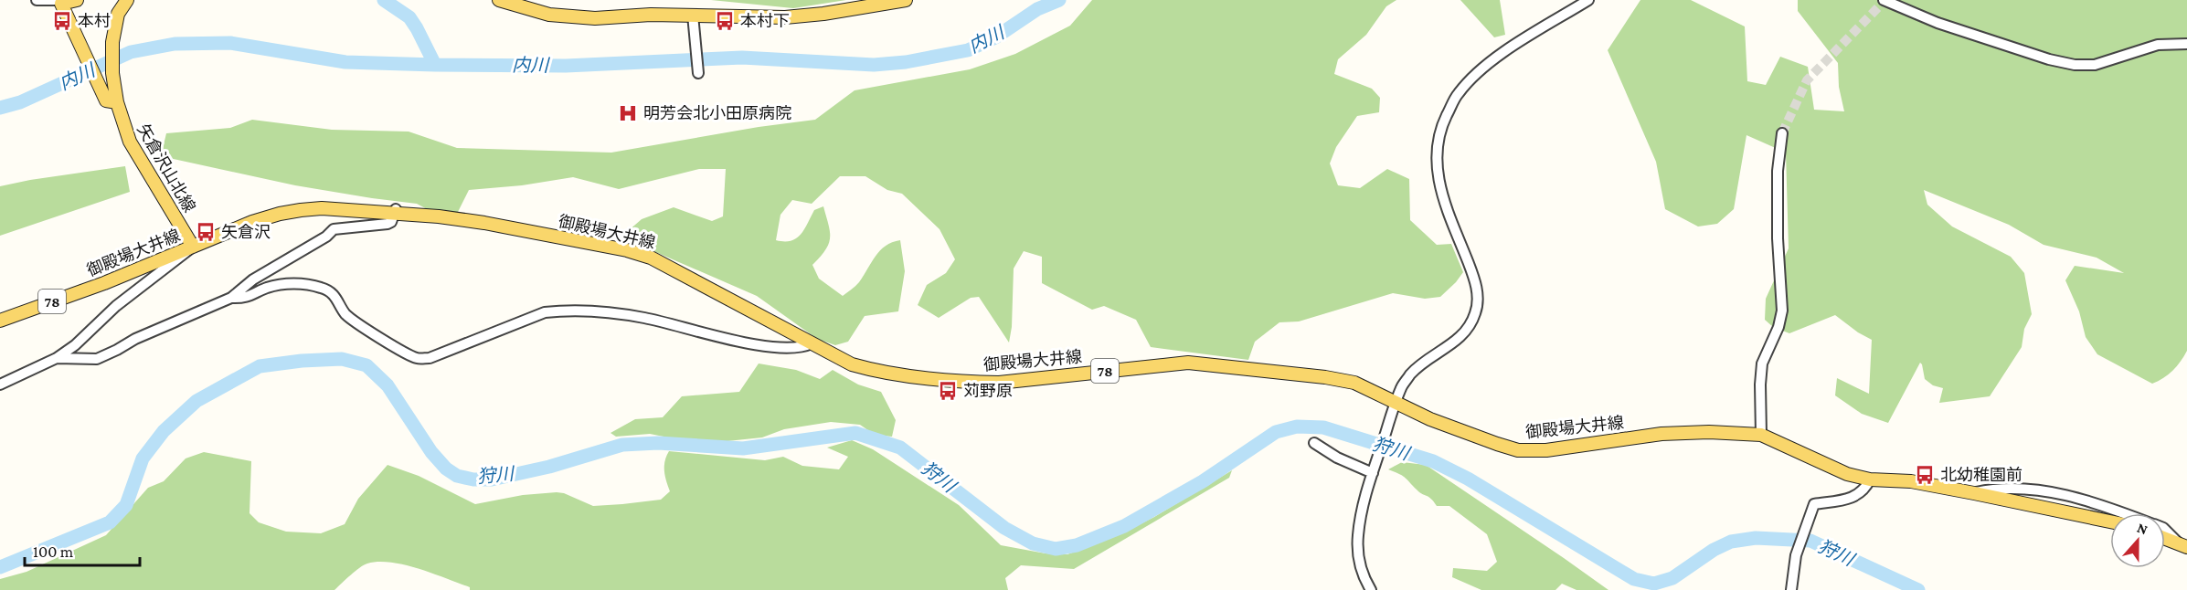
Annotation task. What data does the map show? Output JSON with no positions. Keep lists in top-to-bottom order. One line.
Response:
{"streets":{"main road":["矢倉沢山北線","御殿場大井線","78"]},"crossings":[["矢倉沢山北線","御殿場大井線"]],"water":["内川","狩川"],"places":{"bus stop":["本村","本村下","矢倉沢","苅野原","北幼稚園前"],"hospital":["明芳会北小田原病院"]},"scale_bar":"100 m","north":"top"}
